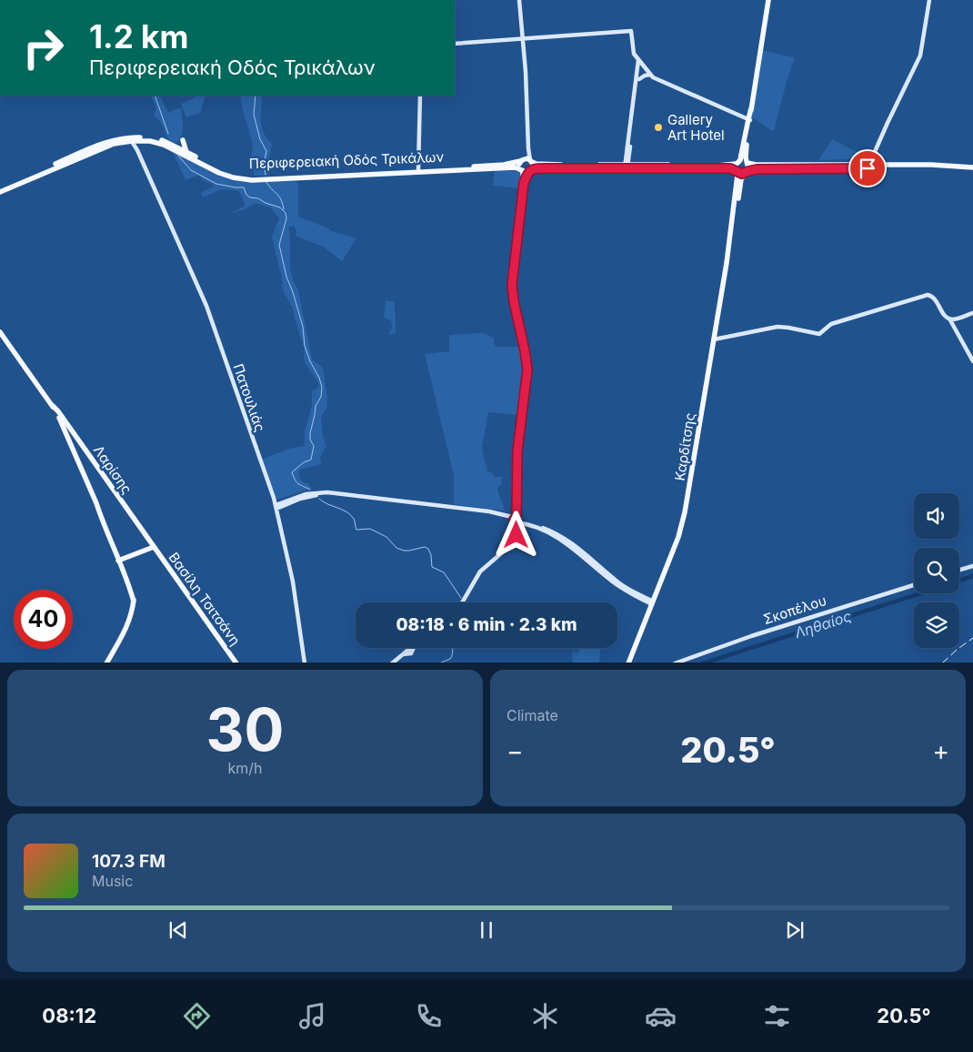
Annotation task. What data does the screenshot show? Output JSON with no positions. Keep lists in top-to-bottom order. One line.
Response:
{"streets":{"main road":["Περιφερειακή Οδός Τρικάλων","Καρδίτσης","Λαρίσης","Βασίλη Τσιτσάνη"],"street":["Πατουλιάς","Σκοπέλου"]},"crossings":[["Περιφερειακή Οδός Τρικάλων","Πατουλιάς"],["Λαρίσης","Βασίλη Τσιτσάνη"]],"water":["Ληθαίος"],"places":["Gallery Art Hotel"],"page":{"turn":["1.2 km","Περιφερειακή Οδός Τρικάλων"],"limit":"40","trip":"08:18 · 6 min · 2.3 km","tile":[["30","km/h"],"Climate"],"heat":["−","20.5°","+"],"song":["107.3 FM","Music"],"tabs":["08:12","20.5°"]}}
